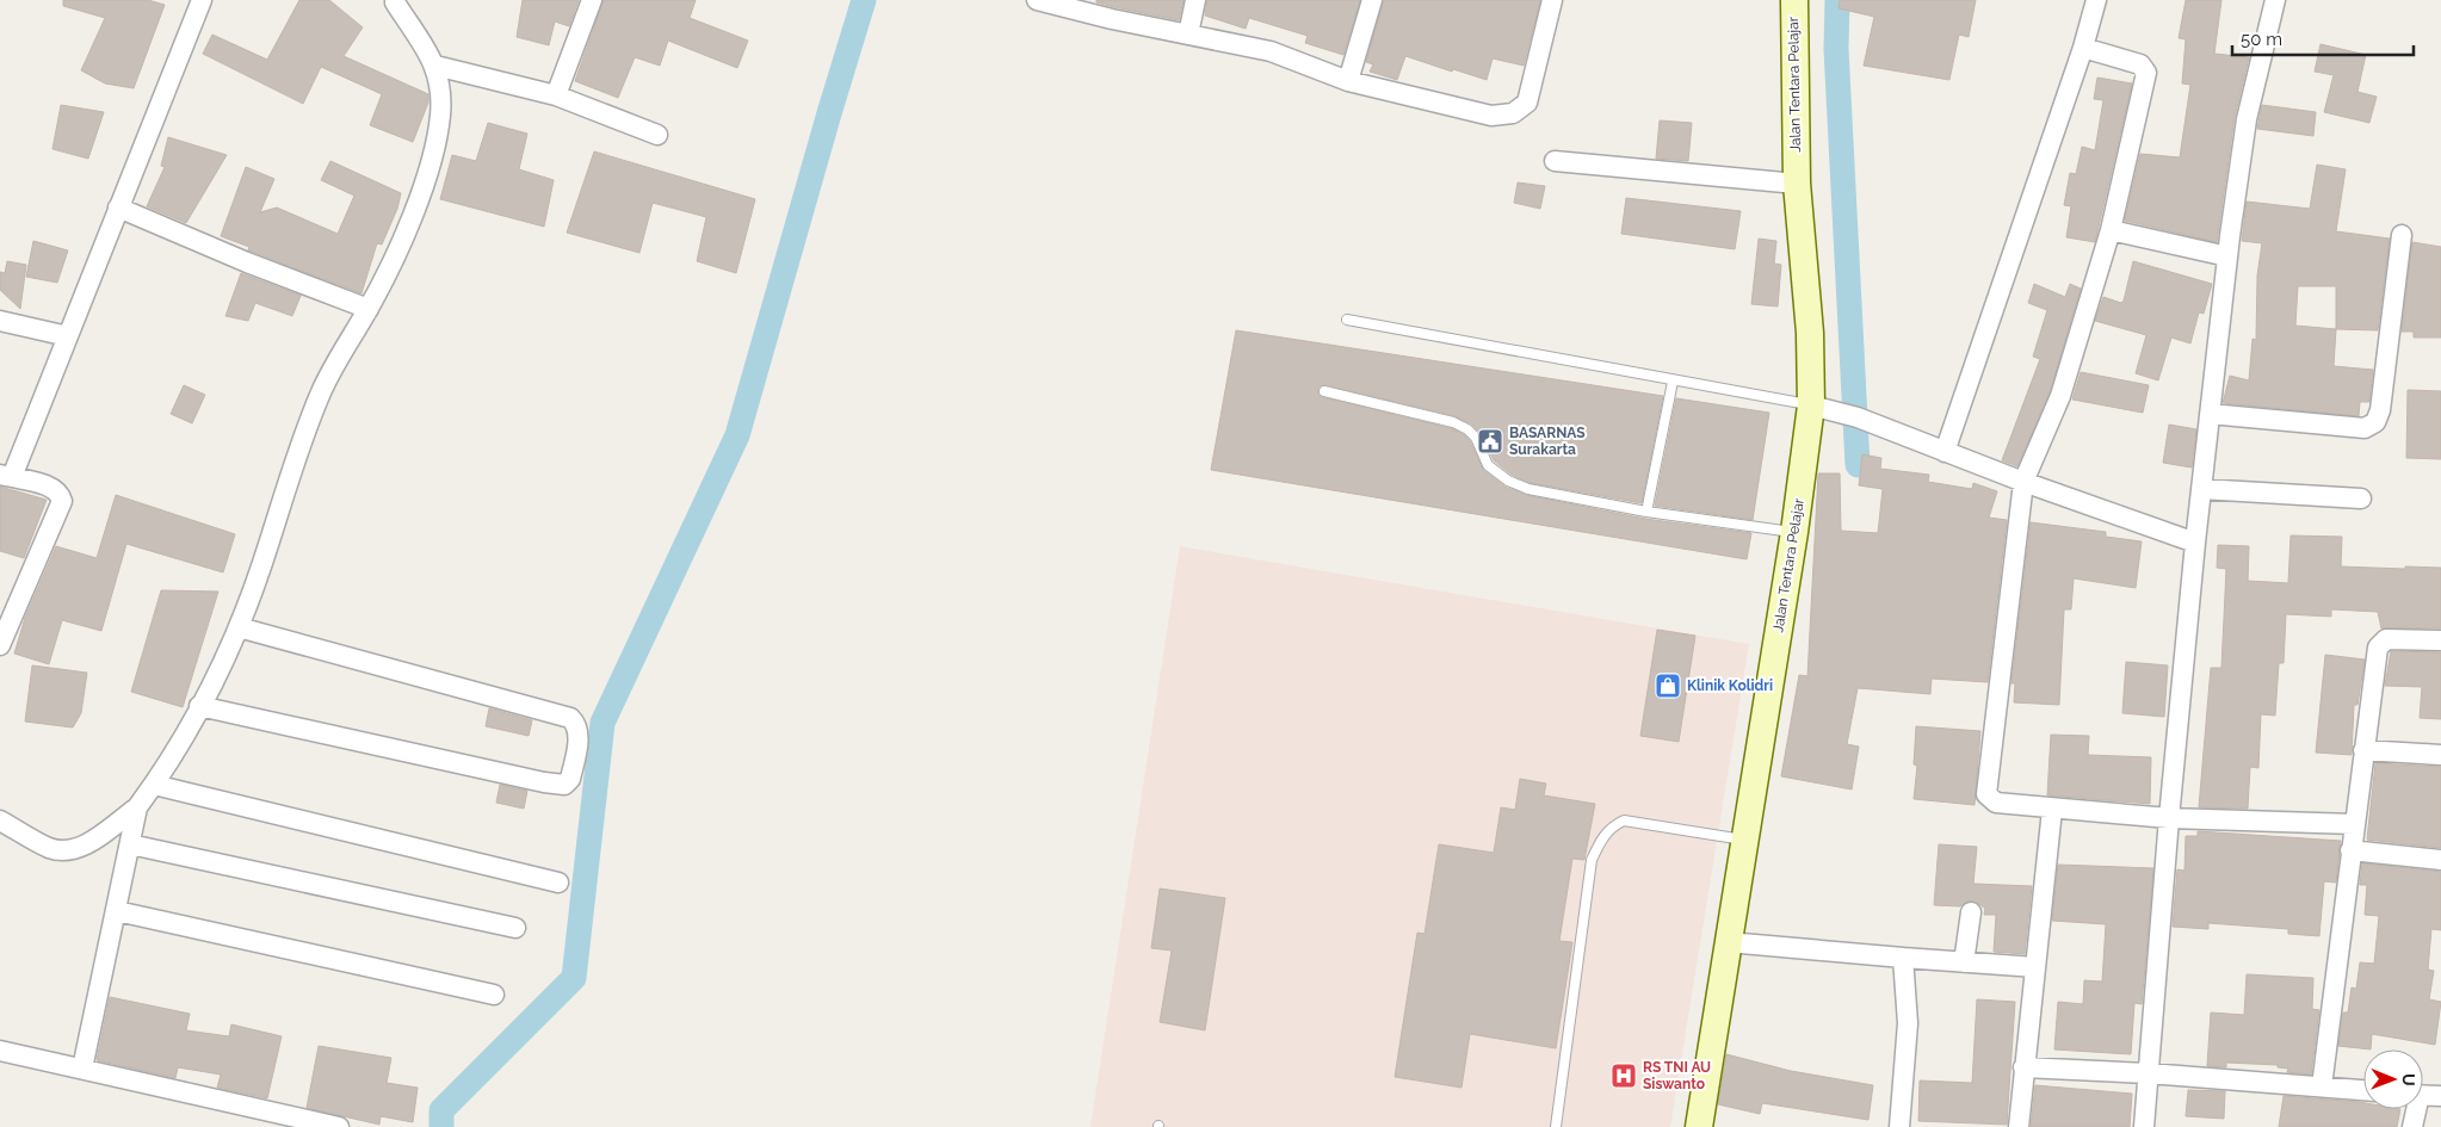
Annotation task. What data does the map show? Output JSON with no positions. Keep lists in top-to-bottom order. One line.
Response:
{"streets":{"main road":["Jalan Tentara Pelajar"]},"places":{"public building":["BASARNAS Surakarta"],"shop":["Klinik Kolidri"],"hospital":["RS TNI AU Siswanto"]},"scale_bar":"50 m","north":"right"}
